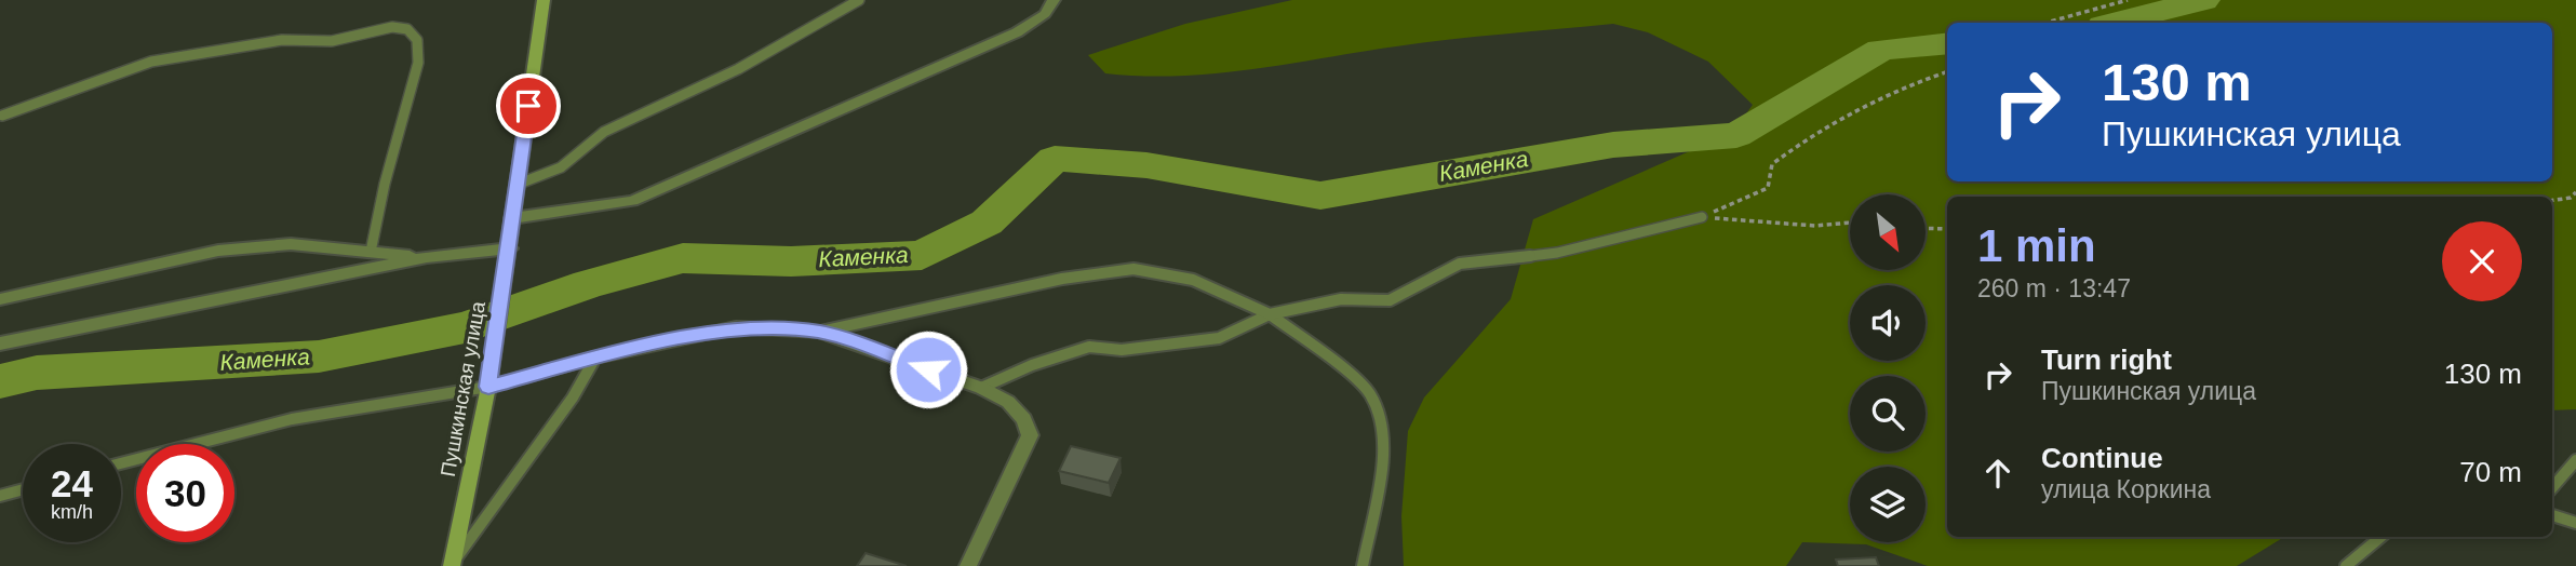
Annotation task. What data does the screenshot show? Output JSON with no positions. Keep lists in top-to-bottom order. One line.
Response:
{"streets":{"main road":["Пушкинская улица"]},"water":["Каменка"],"north":"bottom right","page":{"turn":["130 m","Пушкинская улица"],"heading":["1 min","260 m · 13:47"],"list":[{"name":"Turn right","note":"Пушкинская улица","value":"130 m"},{"name":"Continue","note":"улица Коркина","value":"70 m"}],"speed":"24 km/h","limit":"30"}}
